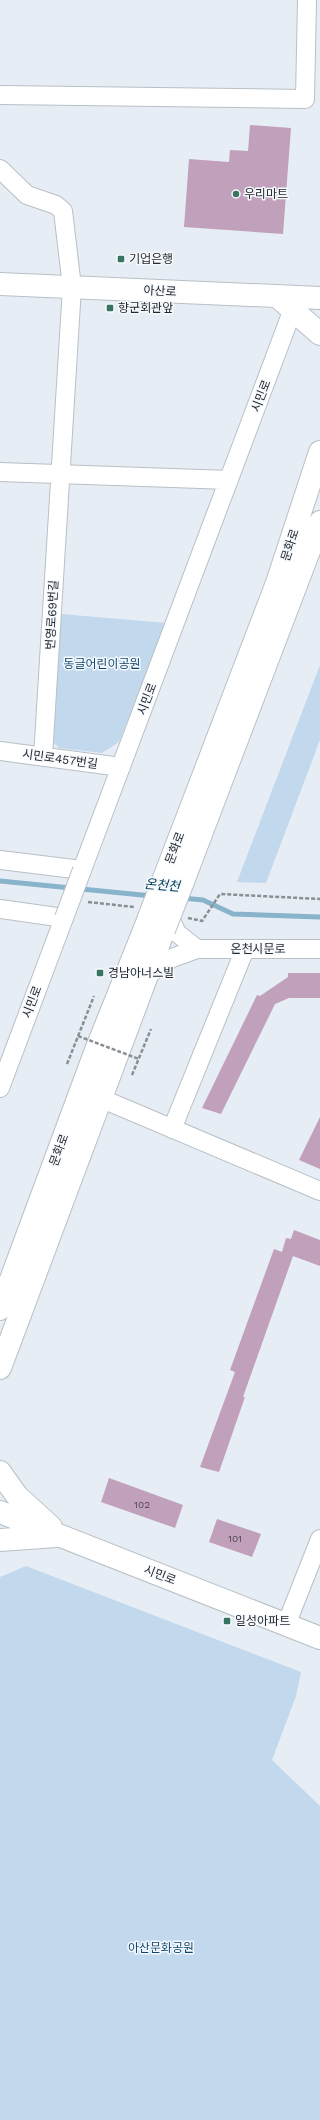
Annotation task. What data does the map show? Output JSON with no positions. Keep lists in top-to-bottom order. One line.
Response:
{"streets":{"main road":["아산로","시민로","문화로"],"street":["번영로69번길","시민로457번길","온천시문로"]},"crossings":[["아산로","시민로"],["아산로","번영로69번길"],["시민로","시민로457번길"],["문화로","온천시문로"],["번영로69번길","시민로457번길"]],"water":["온천천"],"parks":["동글어린이공원","아산문화공원"],"places":{"other":["우리마트"],"transit":["기업은행","향군회관앞","경남아너스빌","일성아파트"]},"house_numbers":["102","101"]}
